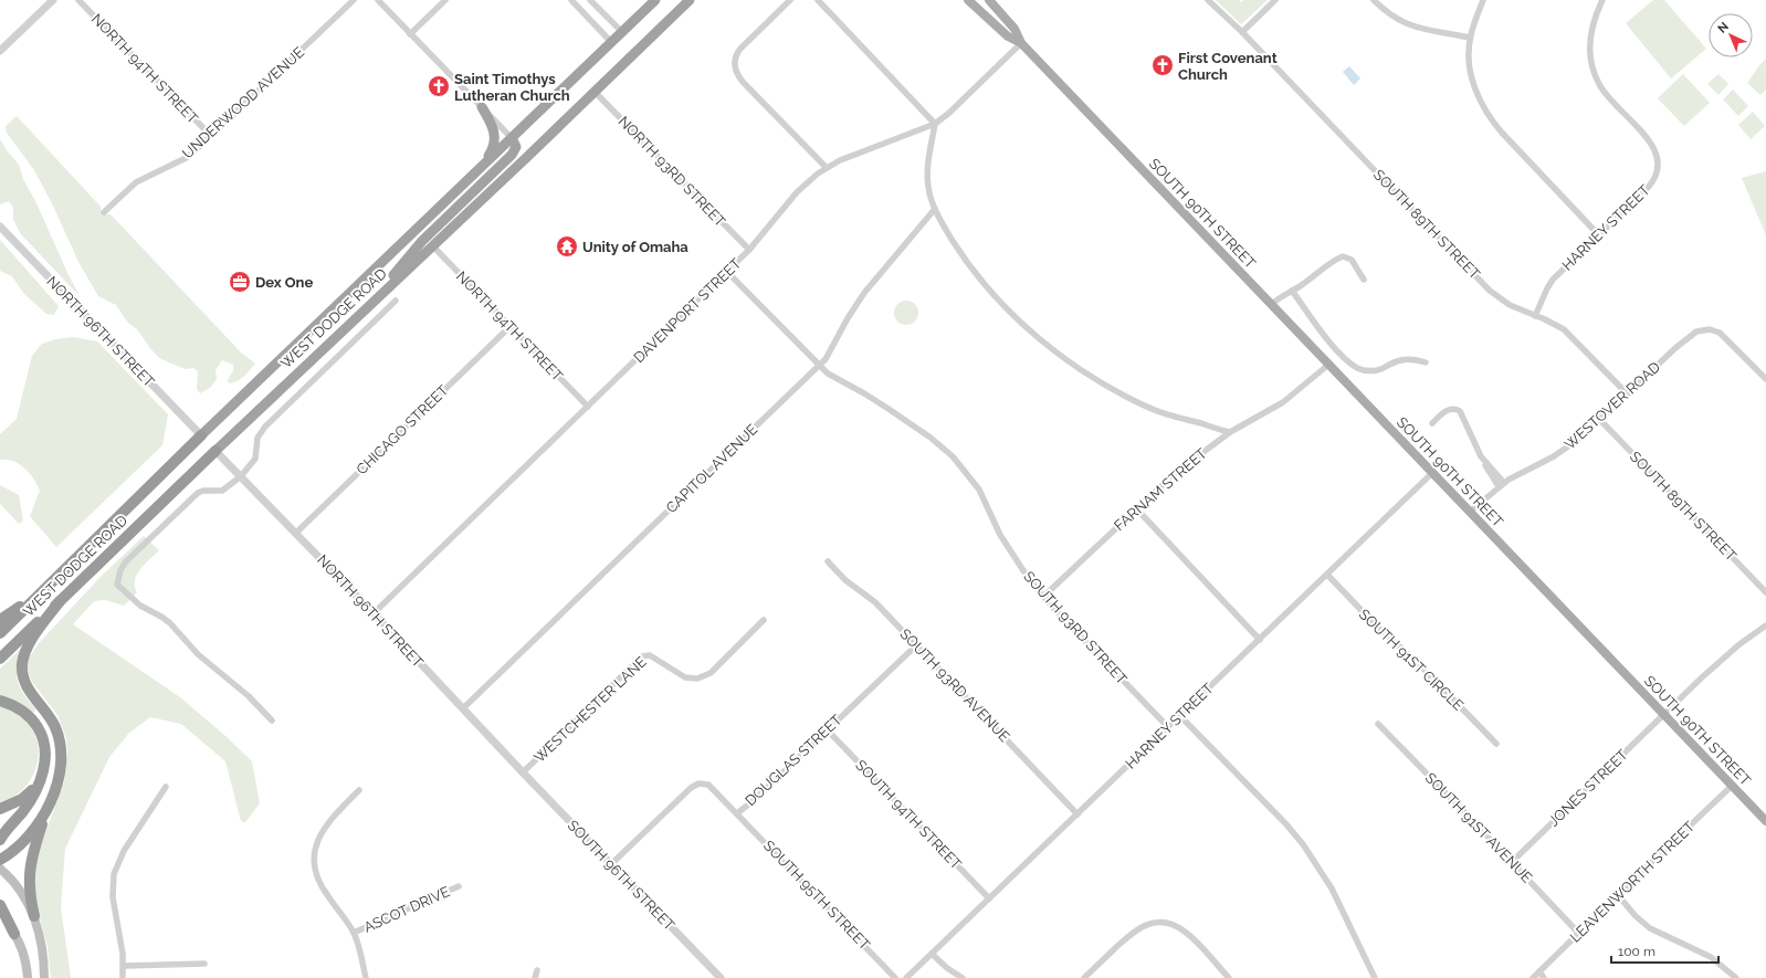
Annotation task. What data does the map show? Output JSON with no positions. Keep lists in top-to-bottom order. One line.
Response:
{"streets":{"highway":["WEST DODGE ROAD"],"main road":["SOUTH 90TH STREET"],"street":["NORTH 94TH STREET","UNDERWOOD AVENUE","NORTH 93RD STREET","SOUTH 89TH STREET","HARNEY STREET","DAVENPORT STREET","NORTH 96TH STREET","WESTOVER ROAD","CHICAGO STREET","CAPITOL AVENUE","FARNAM STREET","SOUTH 93RD STREET","SOUTH 91ST CIRCLE","SOUTH 93RD AVENUE","WESTCHESTER LANE","DOUGLAS STREET","JONES STREET","SOUTH 94TH STREET","SOUTH 91ST AVENUE","SOUTH 96TH STREET","LEAVENWORTH STREET","SOUTH 95TH STREET","ASCOT DRIVE"]},"crossings":[["NORTH 94TH STREET","UNDERWOOD AVENUE"],["NORTH 94TH STREET","DAVENPORT STREET"],["NORTH 94TH STREET","WEST DODGE ROAD"],["NORTH 94TH STREET","CHICAGO STREET"],["NORTH 93RD STREET","DAVENPORT STREET"],["NORTH 93RD STREET","WEST DODGE ROAD"],["SOUTH 90TH STREET","HARNEY STREET"],["SOUTH 90TH STREET","DAVENPORT STREET"],["SOUTH 90TH STREET","WESTOVER ROAD"],["SOUTH 90TH STREET","FARNAM STREET"],["SOUTH 90TH STREET","JONES STREET"],["SOUTH 90TH STREET","LEAVENWORTH STREET"],["SOUTH 89TH STREET","HARNEY STREET"],["SOUTH 89TH STREET","WESTOVER ROAD"],["HARNEY STREET","SOUTH 93RD STREET"],["HARNEY STREET","SOUTH 91ST CIRCLE"],["HARNEY STREET","SOUTH 93RD AVENUE"],["HARNEY STREET","SOUTH 94TH STREET"],["DAVENPORT STREET","NORTH 96TH STREET"],["WEST DODGE ROAD","NORTH 96TH STREET"],["NORTH 96TH STREET","CHICAGO STREET"],["NORTH 96TH STREET","CAPITOL AVENUE"],["NORTH 96TH STREET","WESTCHESTER LANE"],["NORTH 96TH STREET","SOUTH 96TH STREET"],["CAPITOL AVENUE","SOUTH 93RD STREET"],["FARNAM STREET","SOUTH 93RD STREET"],["SOUTH 93RD AVENUE","DOUGLAS STREET"],["WESTCHESTER LANE","SOUTH 96TH STREET"],["DOUGLAS STREET","SOUTH 94TH STREET"],["DOUGLAS STREET","SOUTH 96TH STREET"],["DOUGLAS STREET","SOUTH 95TH STREET"],["JONES STREET","SOUTH 91ST AVENUE"],["SOUTH 91ST AVENUE","LEAVENWORTH STREET"]],"places":{"church":["First Covenant Church","Saint Timothys Lutheran Church"],"temple":["Unity of Omaha"],"office":["Dex One"]},"scale_bar":"100 m","north":"top left"}
